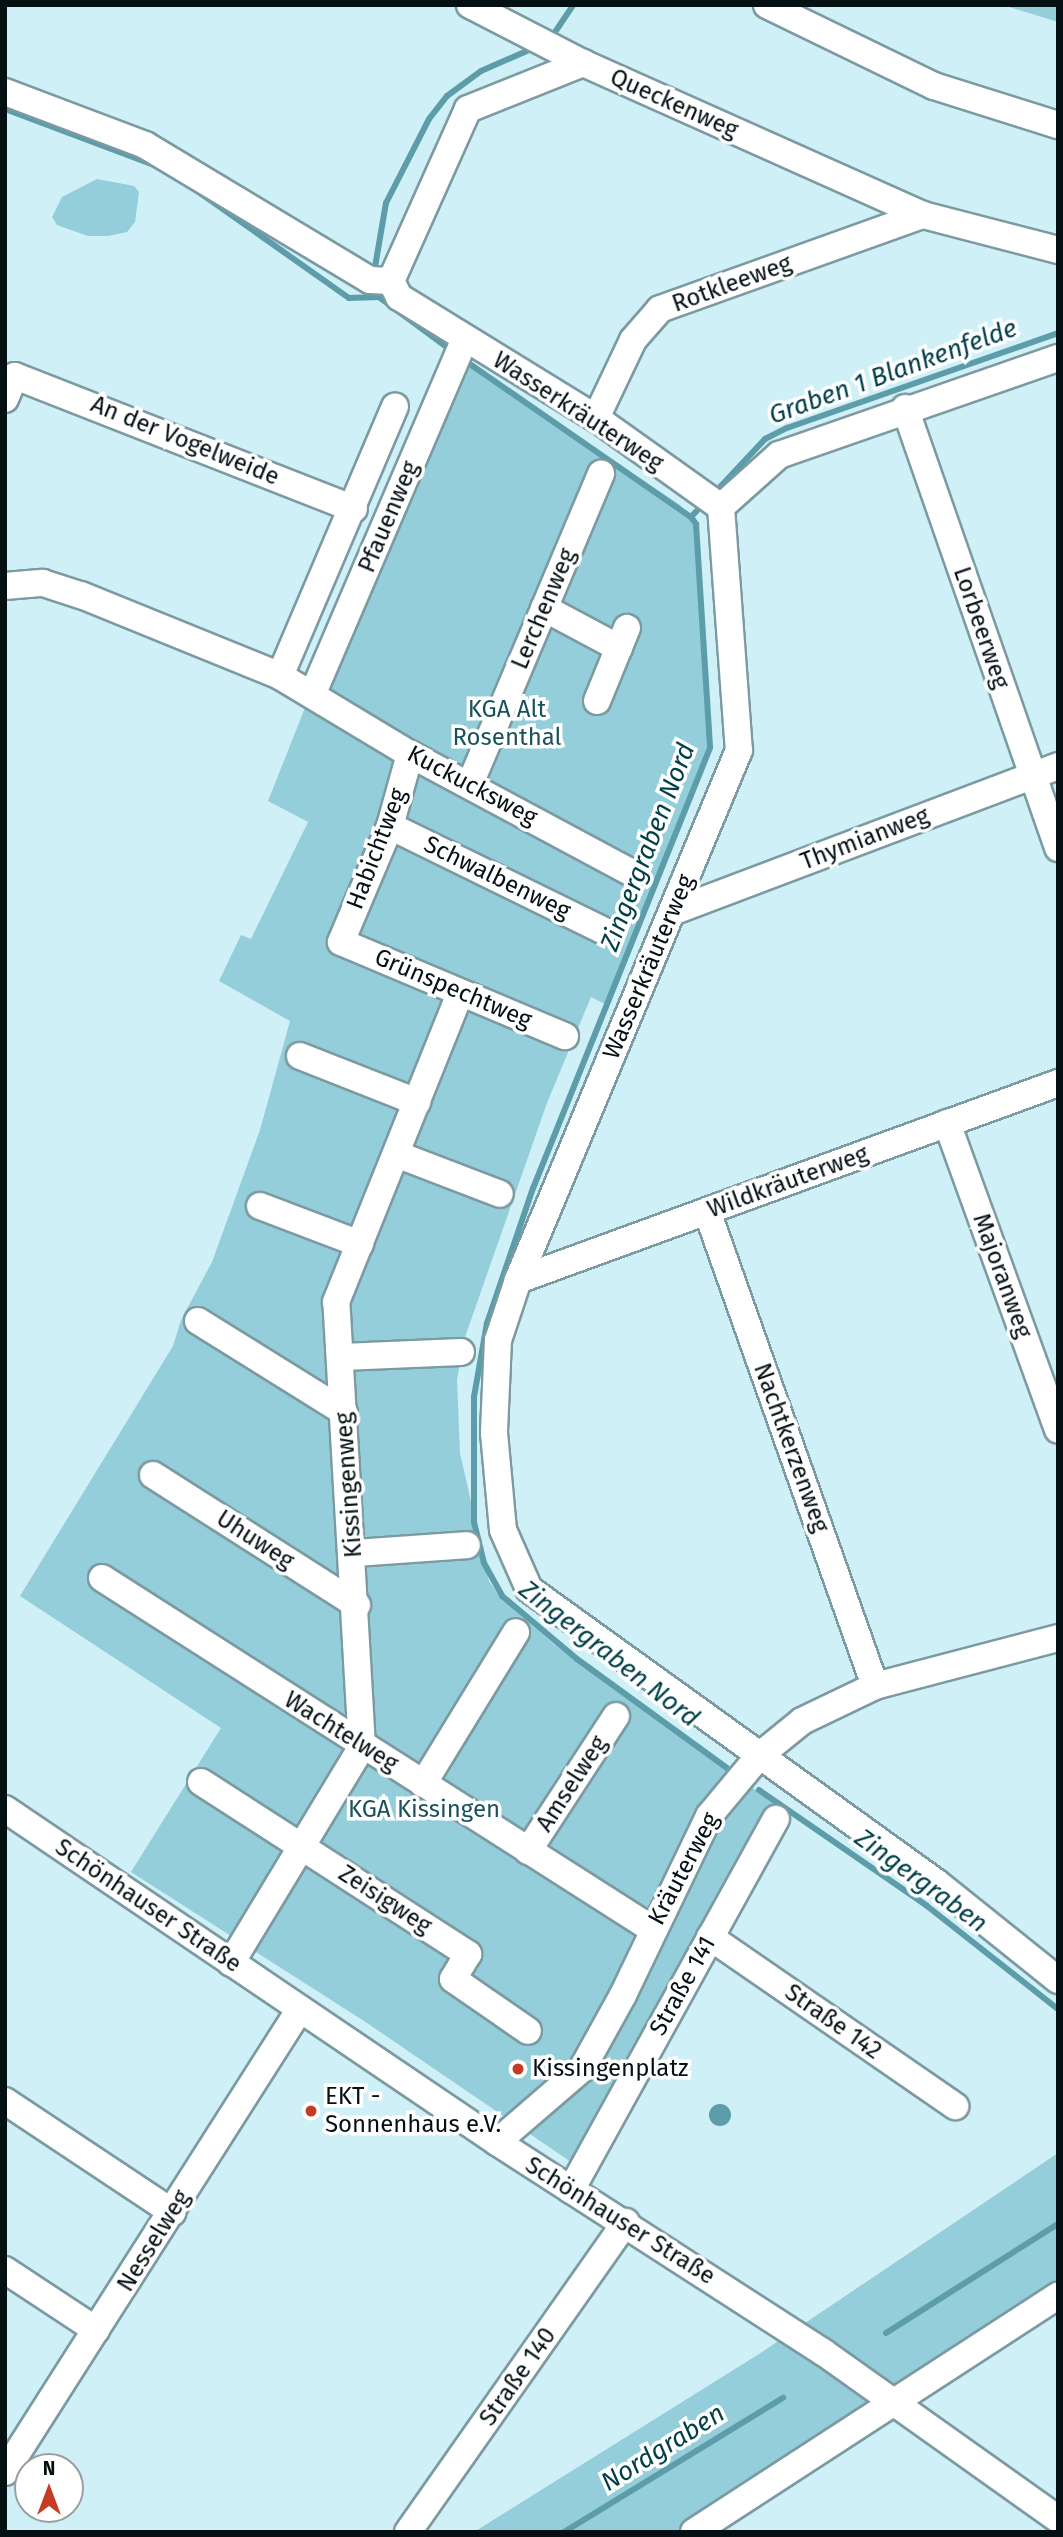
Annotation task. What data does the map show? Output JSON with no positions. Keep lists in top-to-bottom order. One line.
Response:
{"streets":{"street":["Queckenweg","Rotkleeweg","Wasserkräuterweg","An der Vogelweide","Pfauenweg","Lerchenweg","Lorbeerweg","Kuckucksweg","Thymianweg","Habichtweg","Schwalbenweg","Grünspechtweg","Wildkräuterweg","Majoranweg","Nachtkerzenweg","Kissingenweg","Uhuweg","Wachtelweg","Amselweg","Kräuterweg","Zeisigweg","Schönhauser Straße","Straße 141","Straße 142","Nesselweg","Straße 140"]},"crossings":[["Queckenweg","Rotkleeweg"],["Queckenweg","Wasserkräuterweg"],["Rotkleeweg","Wasserkräuterweg"],["Wasserkräuterweg","Pfauenweg"],["Wasserkräuterweg","Thymianweg"],["Wasserkräuterweg","Wildkräuterweg"],["Wasserkräuterweg","Kräuterweg"],["Pfauenweg","Kuckucksweg"],["Lerchenweg","Kuckucksweg"],["Lorbeerweg","Thymianweg"],["Kuckucksweg","Habichtweg"],["Habichtweg","Schwalbenweg"],["Habichtweg","Grünspechtweg"],["Grünspechtweg","Kissingenweg"],["Wildkräuterweg","Majoranweg"],["Wildkräuterweg","Nachtkerzenweg"],["Nachtkerzenweg","Kräuterweg"],["Kissingenweg","Uhuweg"],["Kissingenweg","Wachtelweg"],["Wachtelweg","Amselweg"],["Wachtelweg","Kräuterweg"],["Kräuterweg","Schönhauser Straße"],["Schönhauser Straße","Straße 141"],["Schönhauser Straße","Nesselweg"],["Schönhauser Straße","Straße 140"],["Straße 141","Straße 142"]],"water":["Graben 1 Blankenfelde","Zingergraben Nord","Zingergraben","Nordgraben"],"parks":["KGA Alt Rosenthal","KGA Kissingen"],"places":["Kissingenplatz","EKT - Sonnenhaus e.V."],"north":"top"}
